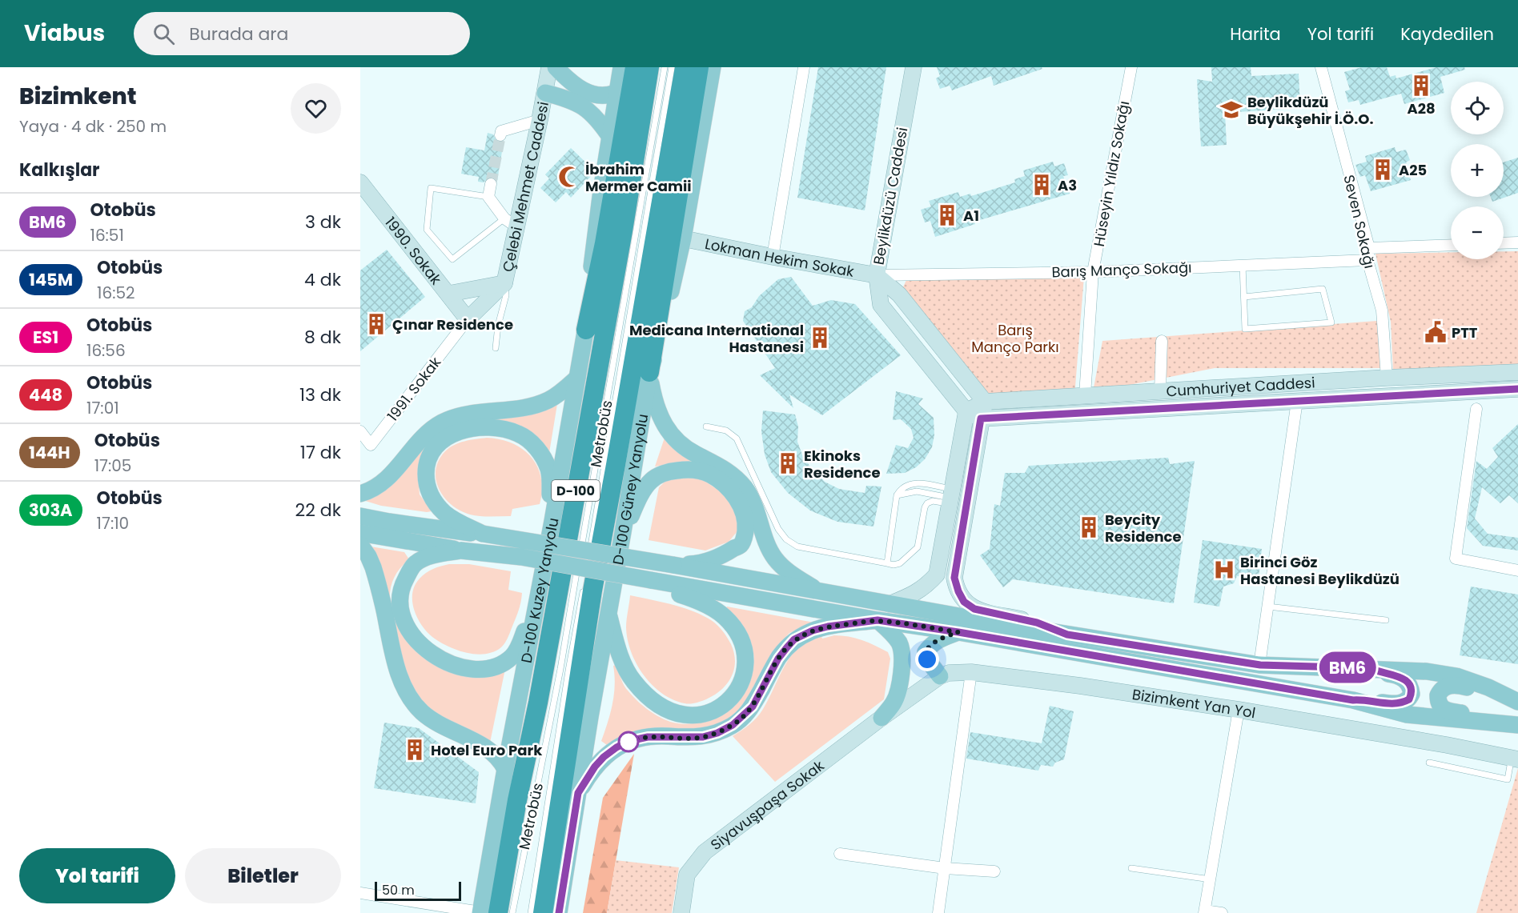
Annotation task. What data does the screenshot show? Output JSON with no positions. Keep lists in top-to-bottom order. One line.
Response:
{"streets":{"highway":["D-100"],"main road":["Çelebi Mehmet Caddesi","Beylikdüzü Caddesi","1990. Sokak","Lokman Hekim Sokak","Cumhuriyet Caddesi","D-100 Güney Yanyolu","D-100 Kuzey Yanyolu","Bizimkent Yan Yol","Siyavuşpaşa Sokak"],"street":["Hüseyin Yıldız Sokağı","Seven Sokağı","Barış Manço Sokağı","1991. Sokak"],"lane":["Metrobüs"]},"crossings":[["Hüseyin Yıldız Sokağı","Barış Manço Sokağı"],["Hüseyin Yıldız Sokağı","Cumhuriyet Caddesi"],["Çelebi Mehmet Caddesi","1990. Sokak"],["Çelebi Mehmet Caddesi","1991. Sokak"],["Beylikdüzü Caddesi","Lokman Hekim Sokak"],["Beylikdüzü Caddesi","Barış Manço Sokağı"],["Beylikdüzü Caddesi","Cumhuriyet Caddesi"],["Seven Sokağı","Barış Manço Sokağı"],["Seven Sokağı","Cumhuriyet Caddesi"],["1990. Sokak","1991. Sokak"],["Lokman Hekim Sokak","Barış Manço Sokağı"],["Lokman Hekim Sokak","D-100 Güney Yanyolu"],["D-100","D-100 Kuzey Yanyolu"],["Bizimkent Yan Yol","Siyavuşpaşa Sokak"]],"parks":["Barış Manço Parkı"],"places":{"building":["A28","A25","A3","A1","Çınar Residence","Medicana International Hastanesi","Ekinoks Residence","Beycity Residence","Hotel Euro Park"],"school or university":["Beylikdüzü Büyükşehir İ.Ö.O."],"mosque":["İbrahim Mermer Camii"],"public building":["PTT"],"hospital":["Birinci Göz Hastanesi Beylikdüzü"]},"lines":["bus line BM6"],"scale_bar":"50 m","page":{"header":"Viabus","search":"Burada ara","nav":["Harita","Yol tarifi","Kaydedilen"],"heading":[["Bizimkent","Yaya · 4 dk · 250 m"],"Kalkışlar"],"on_map":"BM6","map_buttons":["+","−"],"list":[{"mark":"BM6","name":"Otobüs","note":"16:51","value":"3 dk"},{"mark":"145M","name":"Otobüs","note":"16:52","value":"4 dk"},{"mark":"ES1","name":"Otobüs","note":"16:56","value":"8 dk"},{"mark":"448","name":"Otobüs","note":"17:01","value":"13 dk"},{"mark":"144H","name":"Otobüs","note":"17:05","value":"17 dk"},{"mark":"303A","name":"Otobüs","note":"17:10","value":"22 dk"}],"buttons":["Yol tarifi","Biletler"],"scale":"50 m"}}
